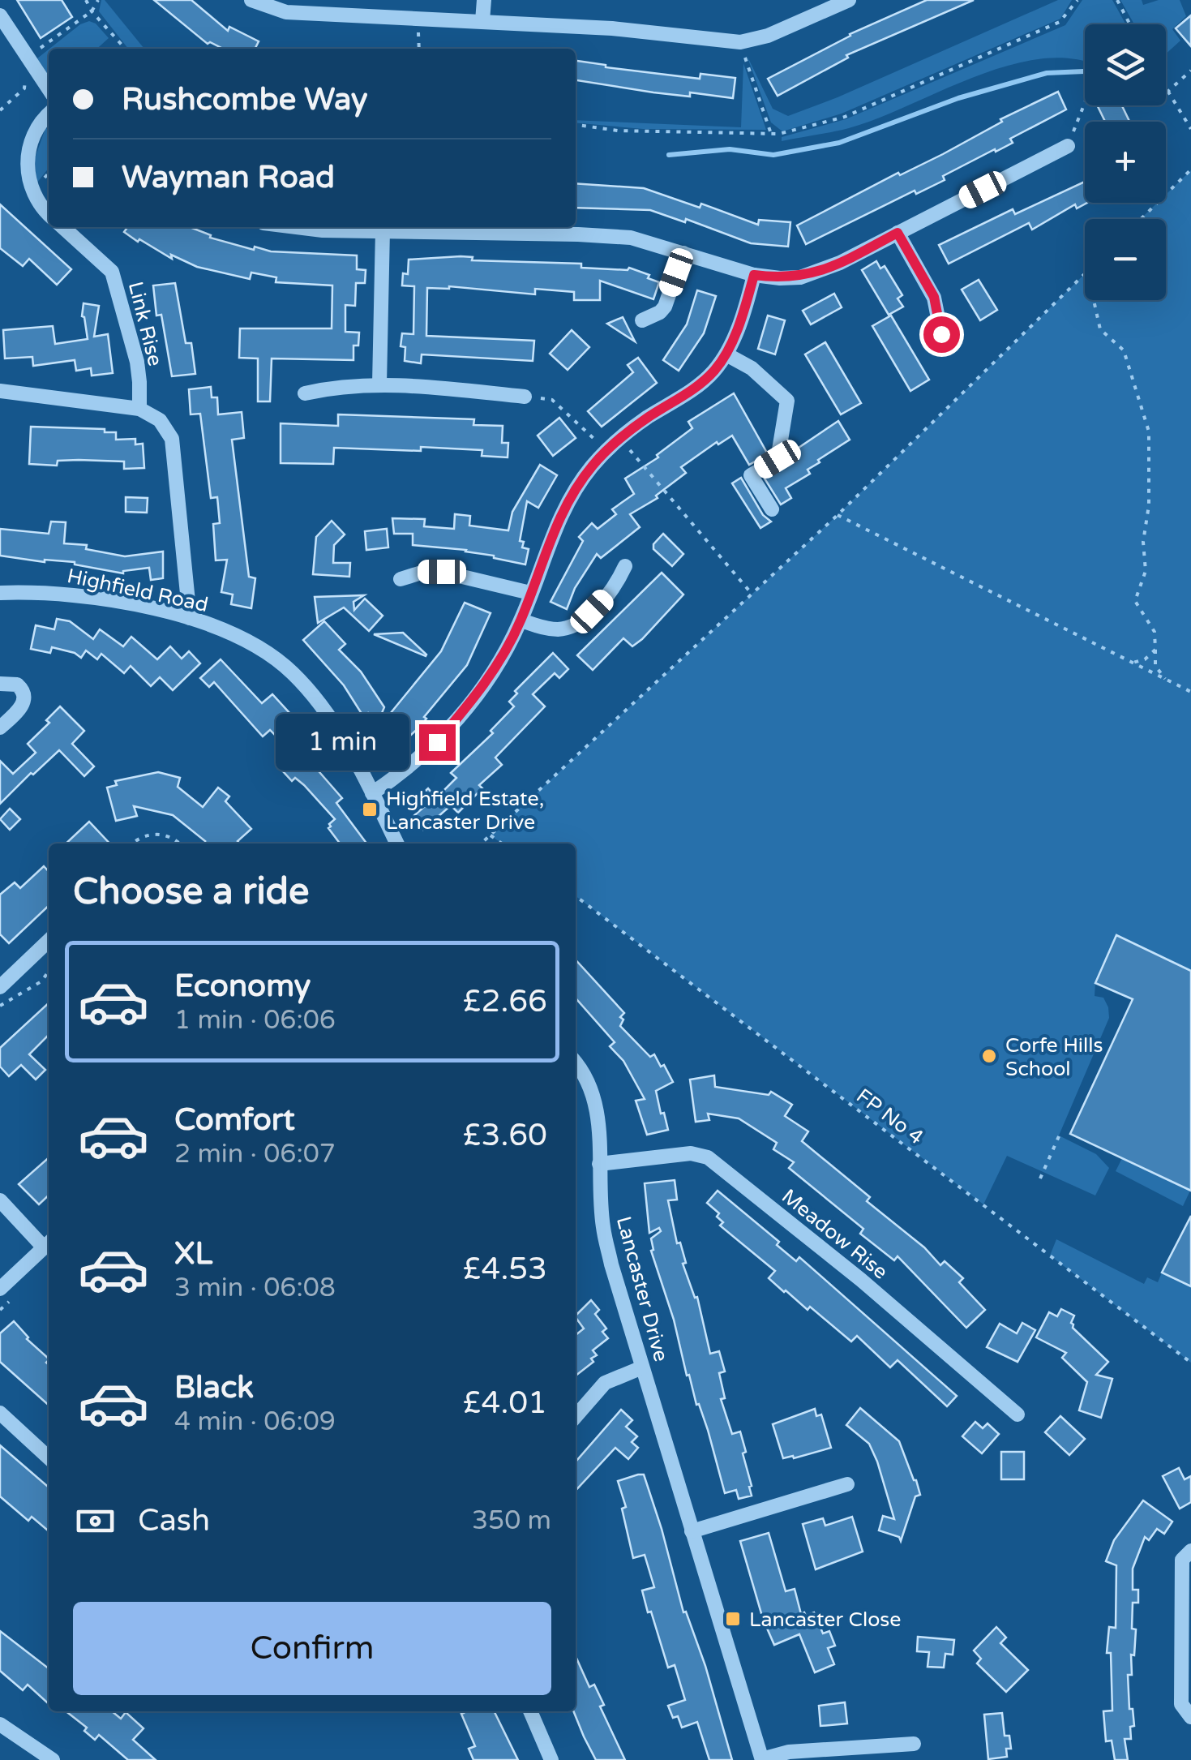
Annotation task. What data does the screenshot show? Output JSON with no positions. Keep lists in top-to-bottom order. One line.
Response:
{"streets":{"street":["Link Rise","Highfield Road","Meadow Rise","Lancaster Drive"],"path":["FP No 4"]},"crossings":[["Meadow Rise","Lancaster Drive"]],"places":{"transit":["Highfield Estate, Lancaster Drive","Lancaster Close"],"other":["Corfe Hills School"]},"page":{"map_buttons":["+","−"],"banner":["Rushcombe Way","Wayman Road"],"bubble":"1 min","heading":"Choose a ride","list":[{"name":"Economy","note":"1 min · 06:06","value":"£2.66"},{"name":"Comfort","note":"2 min · 06:07","value":"£3.60"},{"name":"XL","note":"3 min · 06:08","value":"£4.53"},{"name":"Black","note":"4 min · 06:09","value":"£4.01"}],"pay":["Cash","350 m"],"buttons":"Confirm"}}
